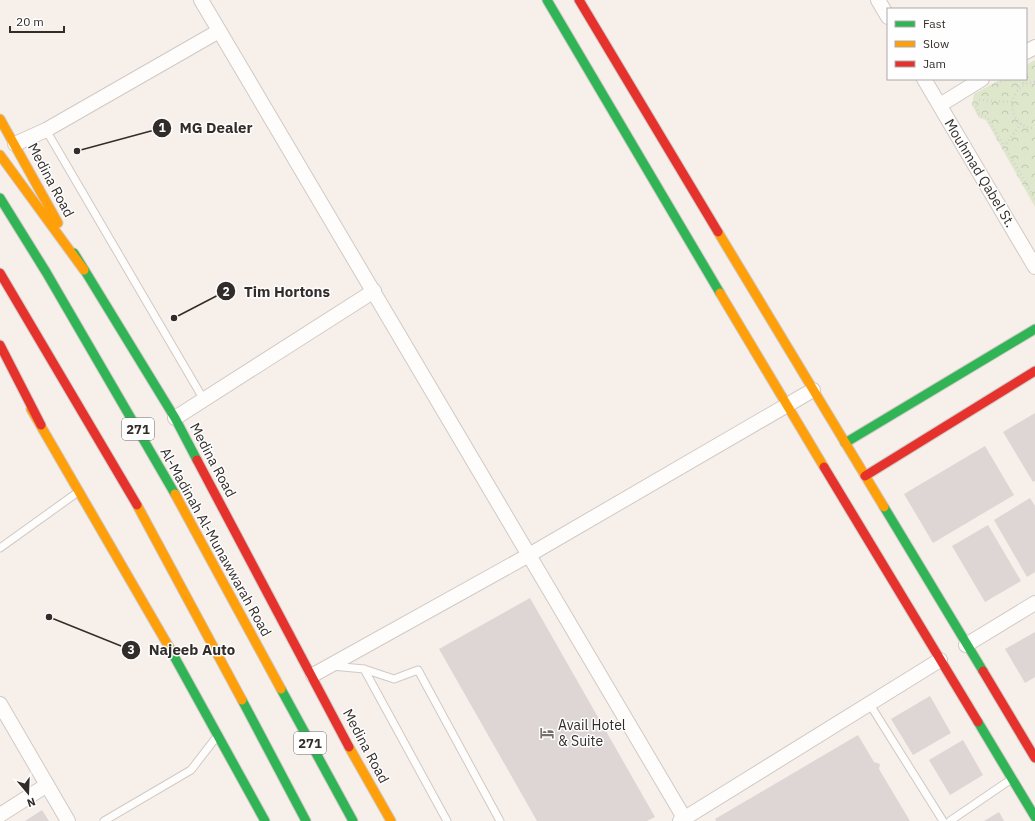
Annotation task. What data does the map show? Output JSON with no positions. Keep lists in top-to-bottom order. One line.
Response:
{"streets":{"main road":["Medina Road","271","Al-Madinah Al-Munawwarah Road"],"street":["Mouhmad Qabel St."]},"places":{"other":["MG Dealer","Tim Hortons","Najeeb Auto"],"hotel":["Avail Hotel & Suite"]},"legend":["Fast","Slow","Jam"],"scale_bar":"20 m","north":"bottom"}
